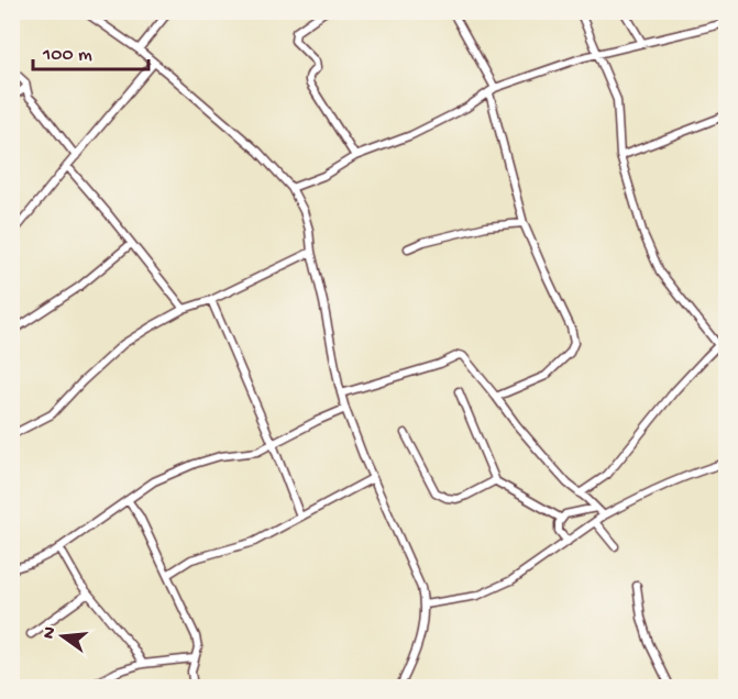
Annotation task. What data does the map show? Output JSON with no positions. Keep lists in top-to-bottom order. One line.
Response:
{"scale_bar":"100 m","north":"left"}
